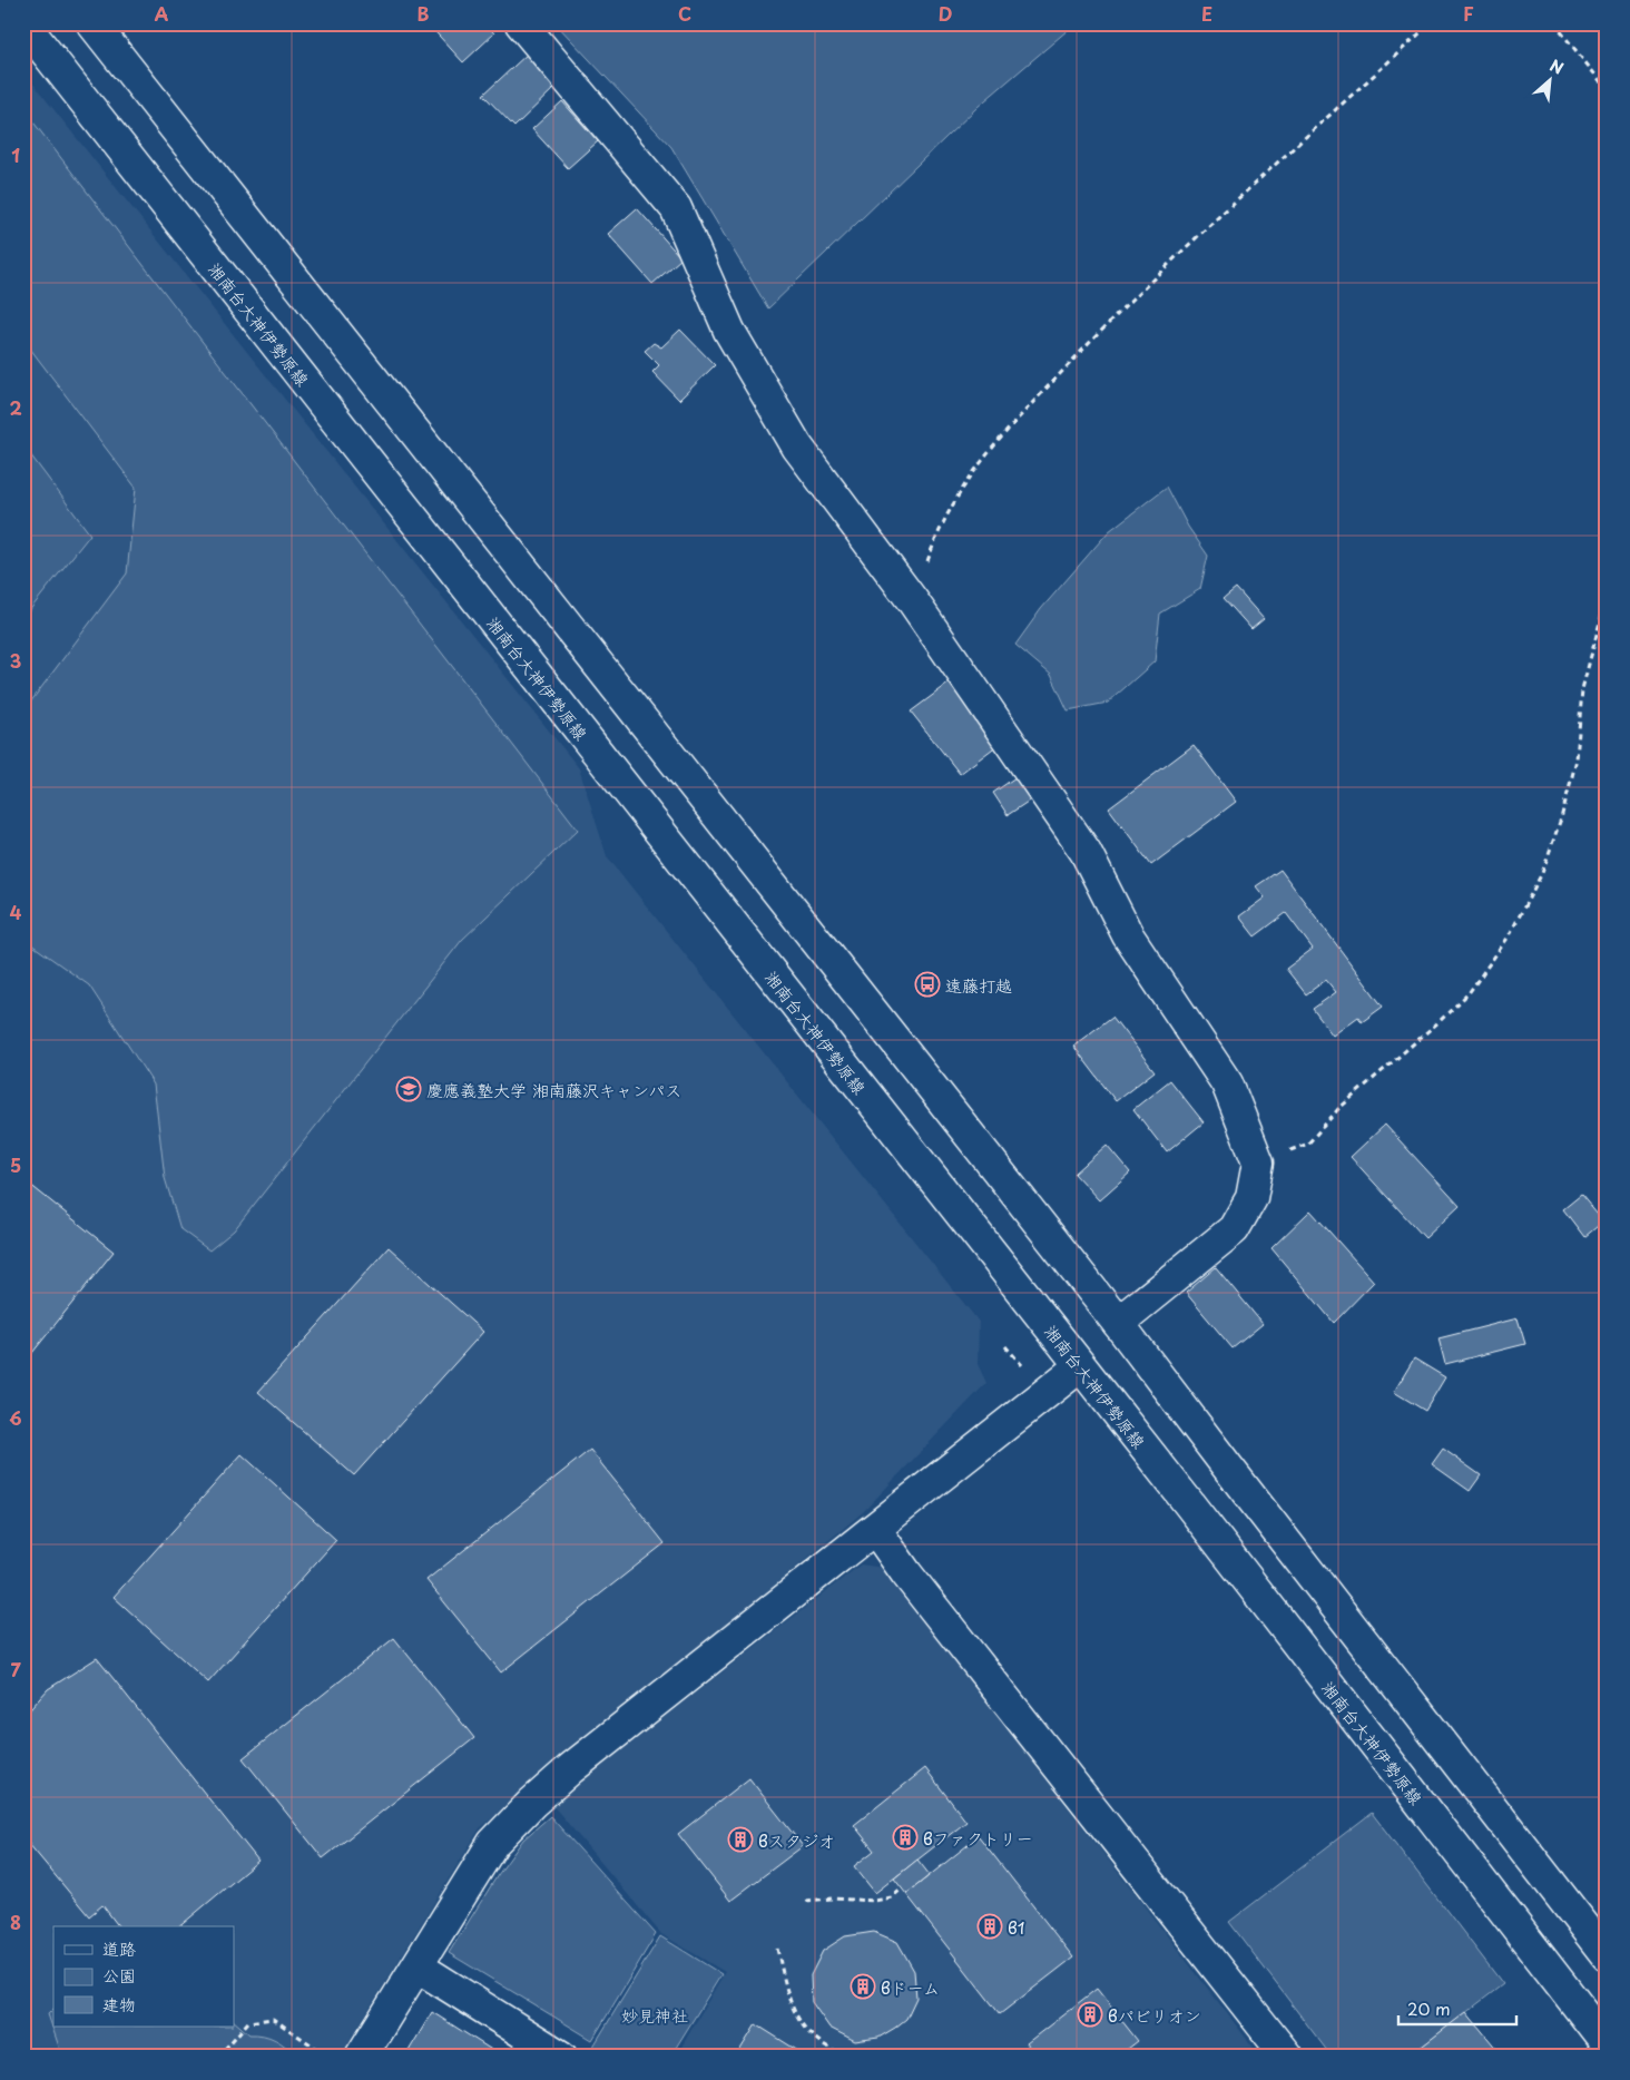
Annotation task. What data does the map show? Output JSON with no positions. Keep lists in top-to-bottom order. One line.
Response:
{"streets":{"street":["湘南台大神伊勢原線"]},"parks":["妙見神社"],"places":{"bus stop":["遠藤打越"],"school or university":["慶應義塾大学 湘南藤沢キャンパス"],"building":["βファクトリー","βスタジオ","β1","βドーム","βパビリオン"]},"legend":["道路","公園","建物"],"scale_bar":"20 m","north":"top right","grid":{"columns":["A","B","C","D","E","F"],"rows":["1","2","3","4","5","6","7","8"]}}
